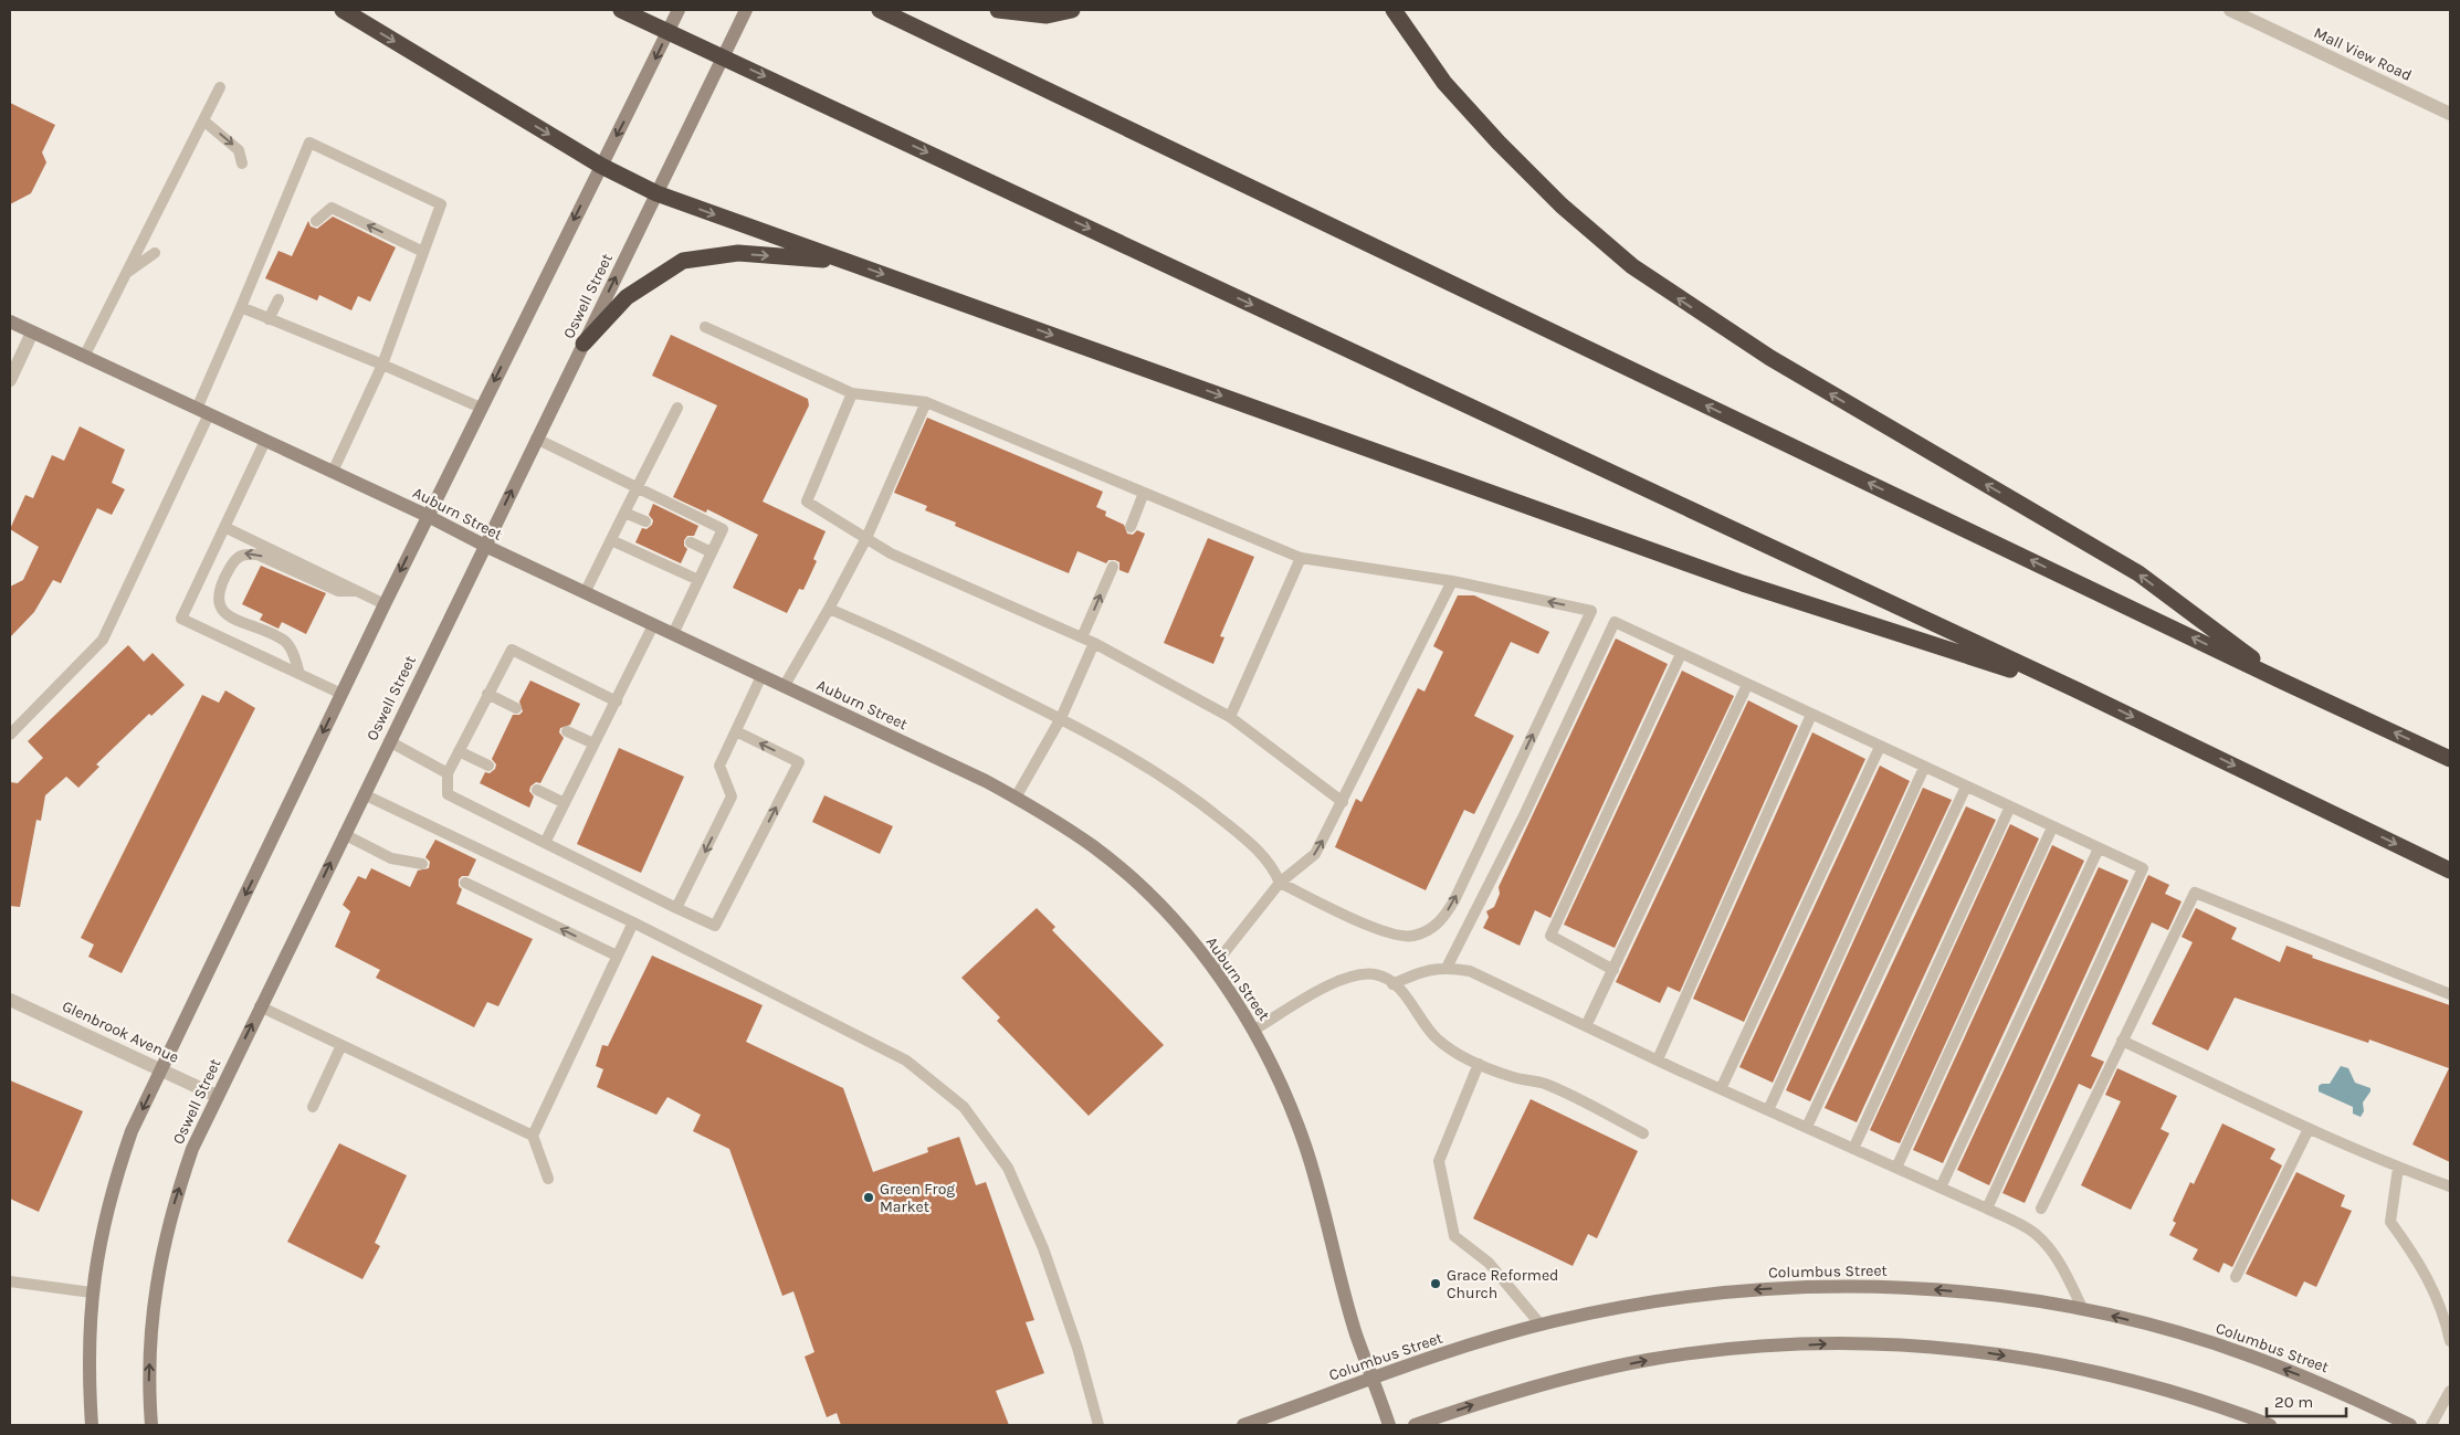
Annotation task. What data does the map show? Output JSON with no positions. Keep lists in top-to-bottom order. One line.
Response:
{"streets":{"main road":["Oswell Street","Auburn Street","Columbus Street"],"street":["Mall View Road","Glenbrook Avenue"]},"crossings":[["Oswell Street","Auburn Street"],["Oswell Street","Glenbrook Avenue"],["Auburn Street","Columbus Street"]],"places":["Green Frog Market","Grace Reformed Church"],"scale_bar":"20 m"}
